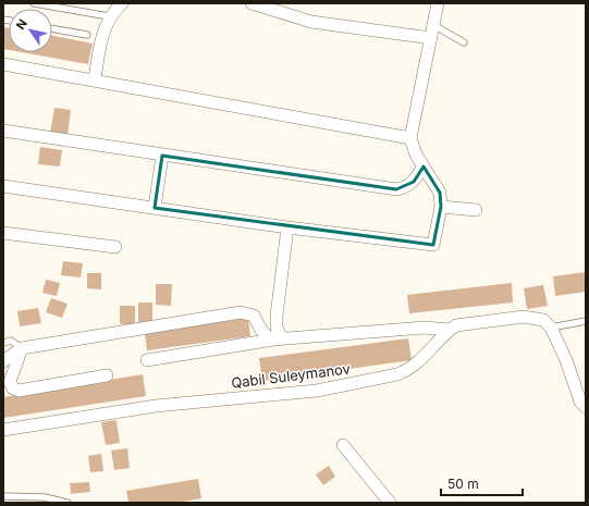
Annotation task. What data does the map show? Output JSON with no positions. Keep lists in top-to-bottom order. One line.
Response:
{"streets":{"street":["Qabil Suleymanov"]},"scale_bar":"50 m","north":"top left"}
